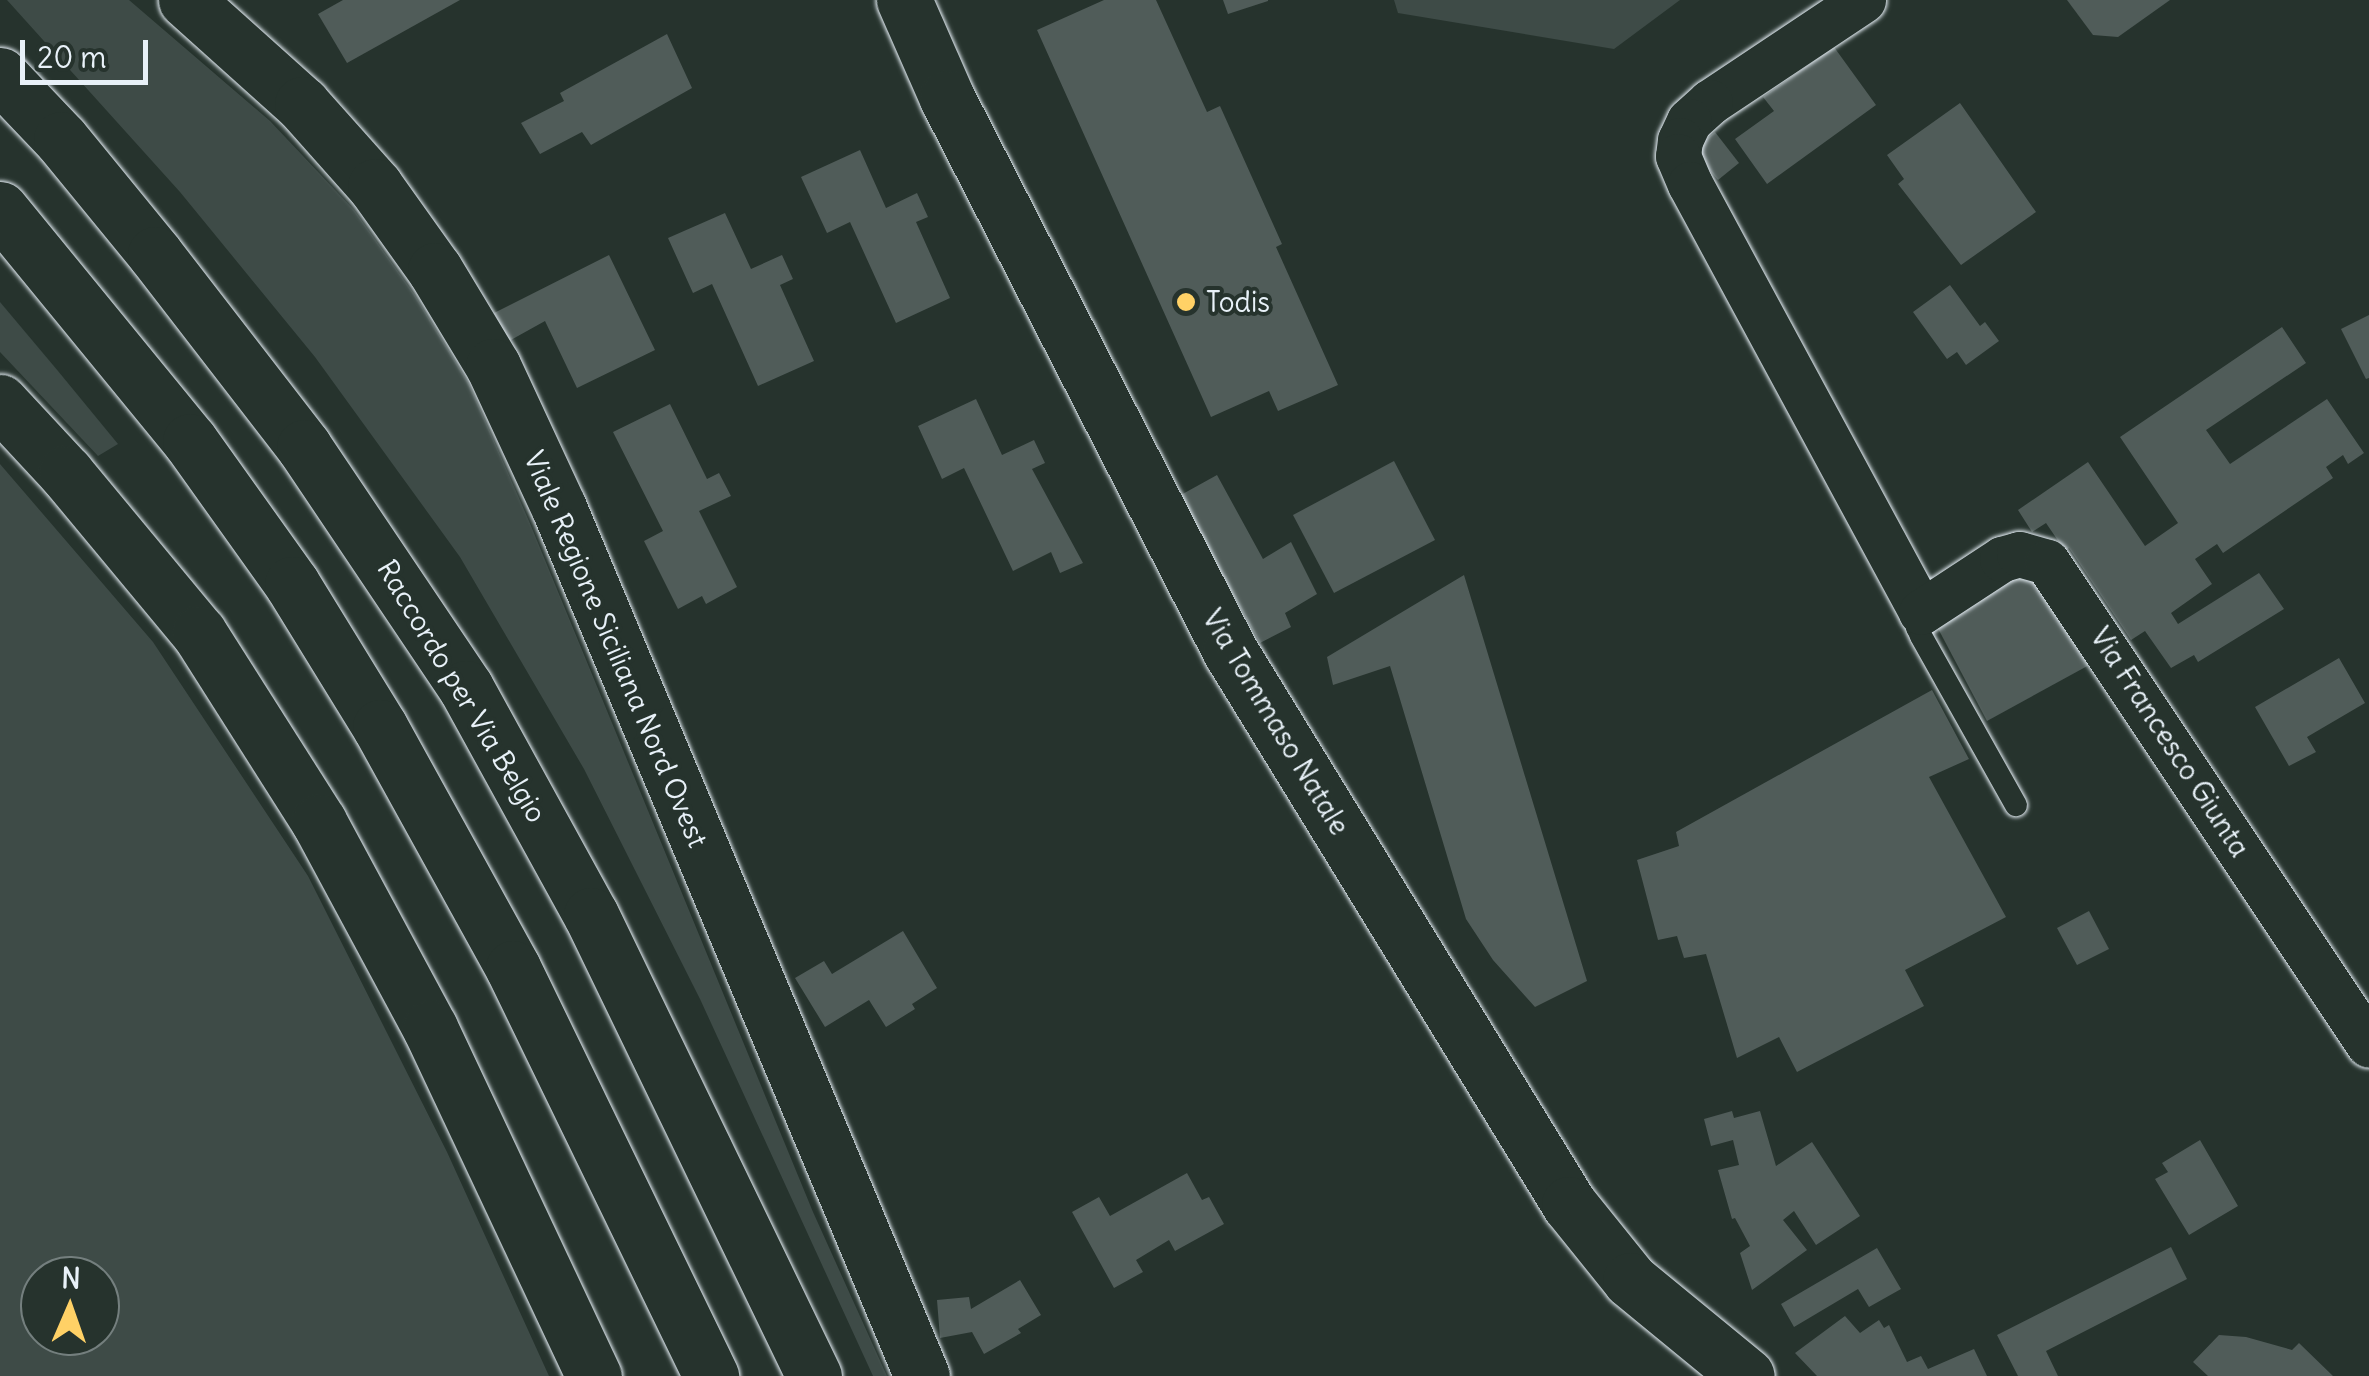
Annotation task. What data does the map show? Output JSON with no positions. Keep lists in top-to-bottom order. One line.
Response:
{"streets":{"main road":["Viale Regione Siciliana Nord Ovest","Raccordo per Via Belgio","Via Tommaso Natale"],"street":["Via Francesco Giunta"]},"places":["Todis"],"scale_bar":"20 m","north":"top"}
